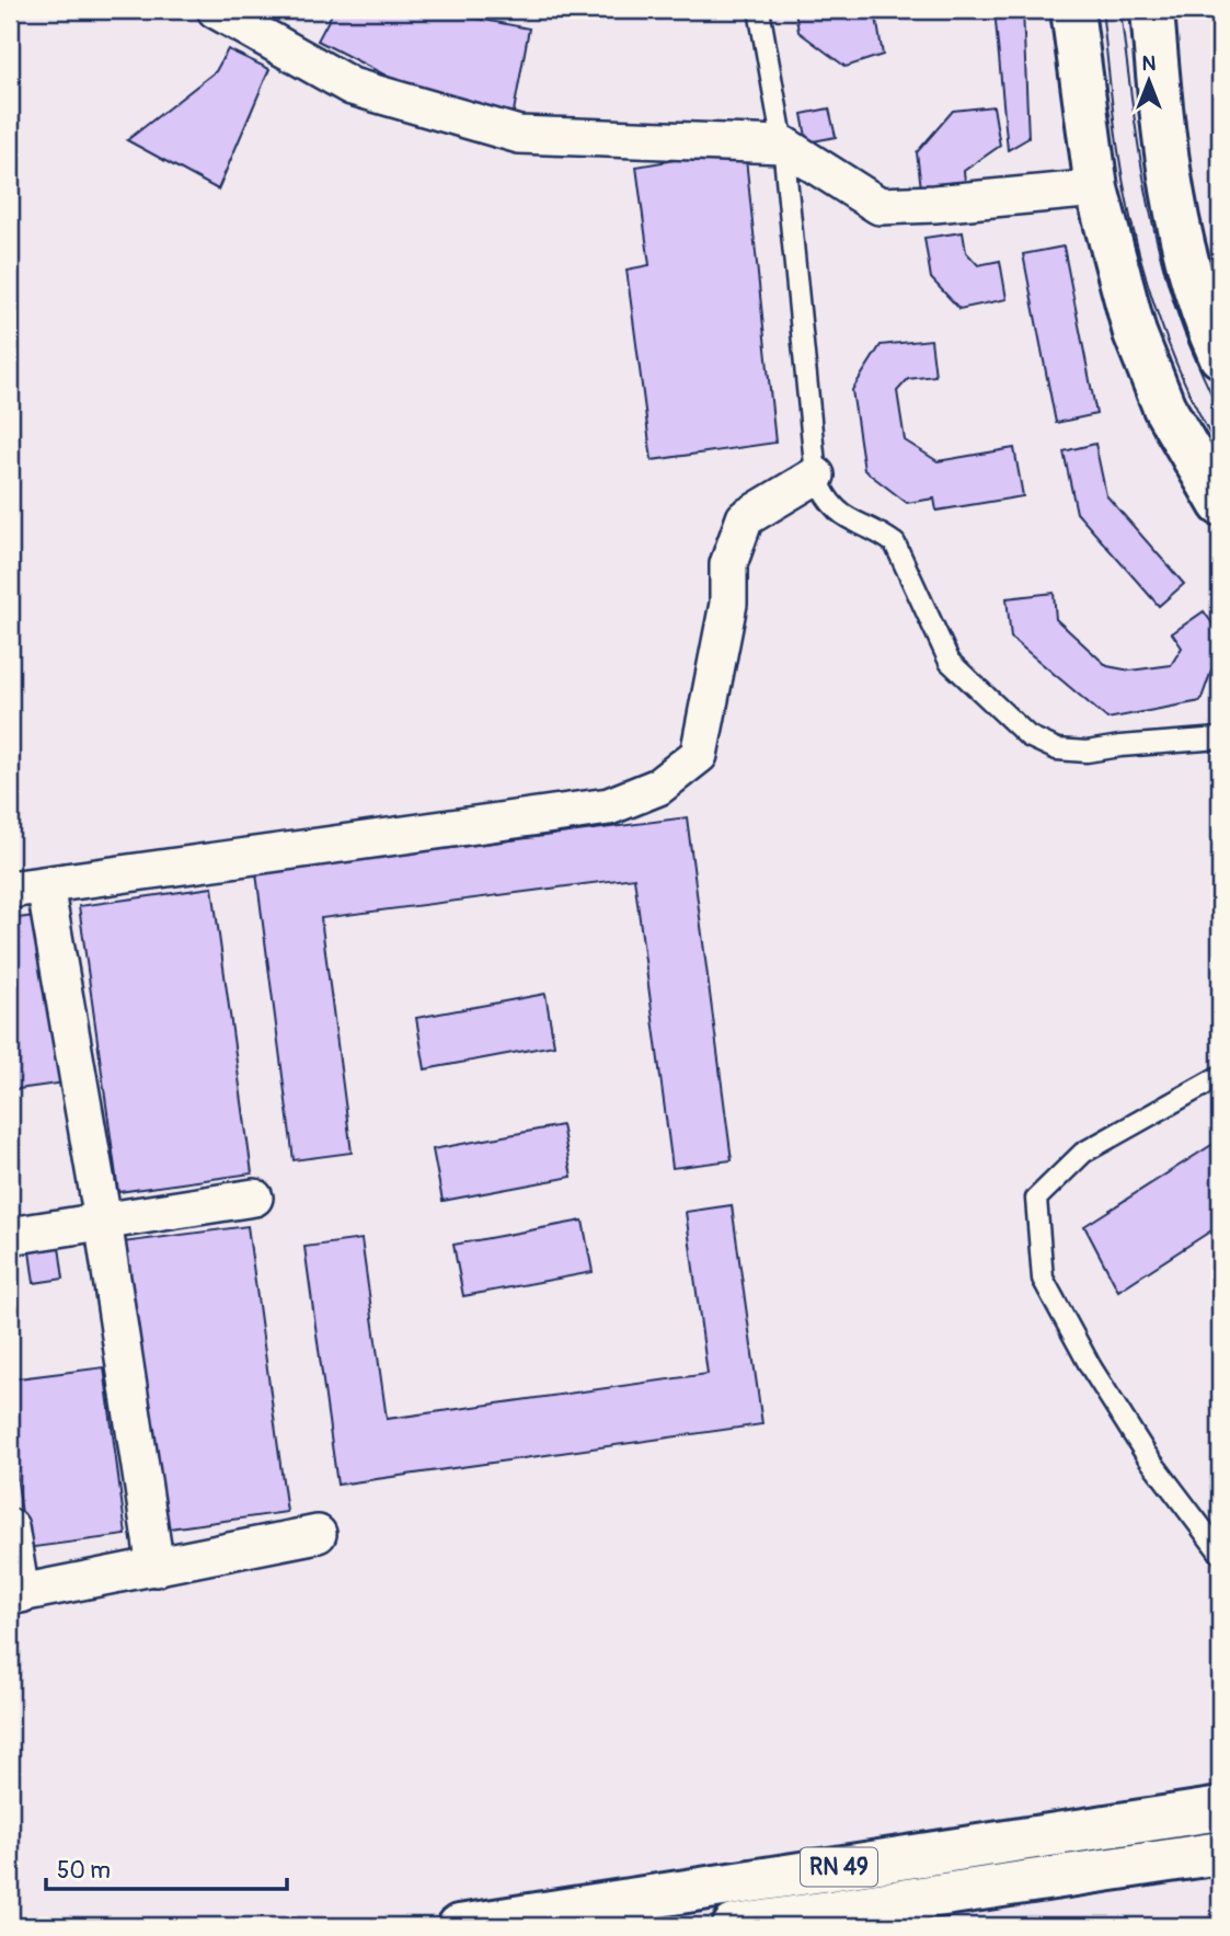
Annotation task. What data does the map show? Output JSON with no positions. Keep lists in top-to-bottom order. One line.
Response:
{"streets":{"main road":["RN 49"]},"scale_bar":"50 m","north":"top"}
